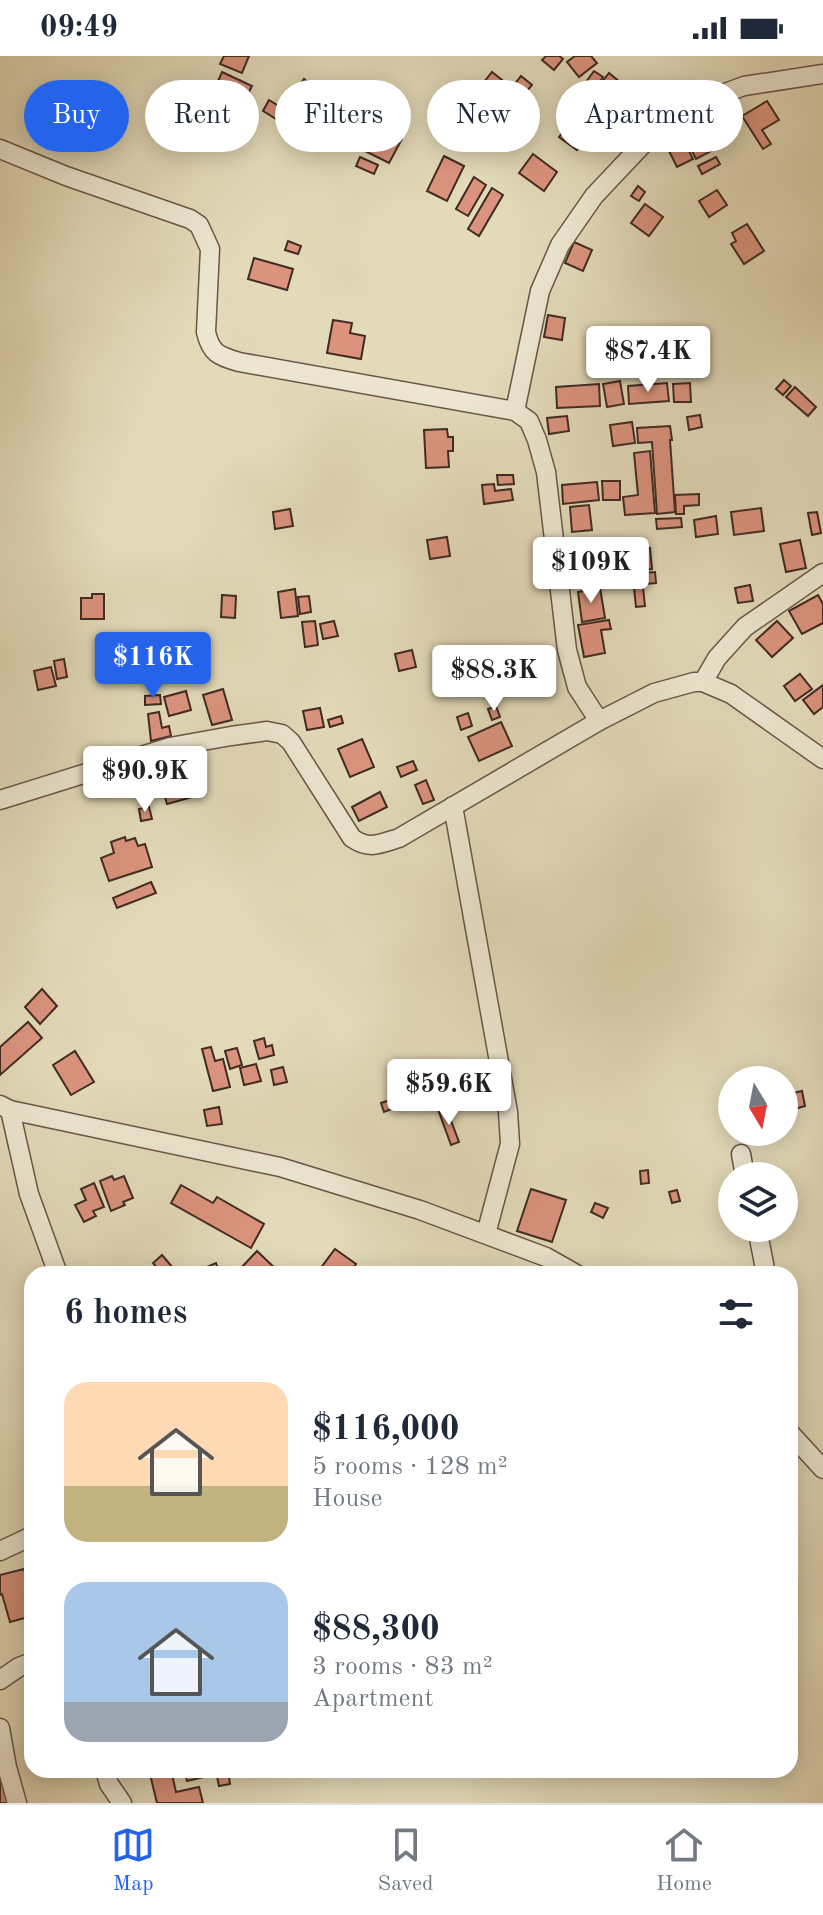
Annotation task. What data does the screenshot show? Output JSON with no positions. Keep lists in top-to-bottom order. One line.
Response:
{"north":"bottom","page":{"status":"09:49","chip":["Buy","Rent","Filters","New","Apartment"],"price":["$87.4K","$109K","$116K","$88.3K","$90.9K","$59.6K"],"heading":"6 homes","list":[{"name":"$116,000","note":"5 rooms · 128 m² · House"},{"name":"$88,300","note":"3 rooms · 83 m² · Apartment"}],"tabs":["Map","Saved","Home"]}}
